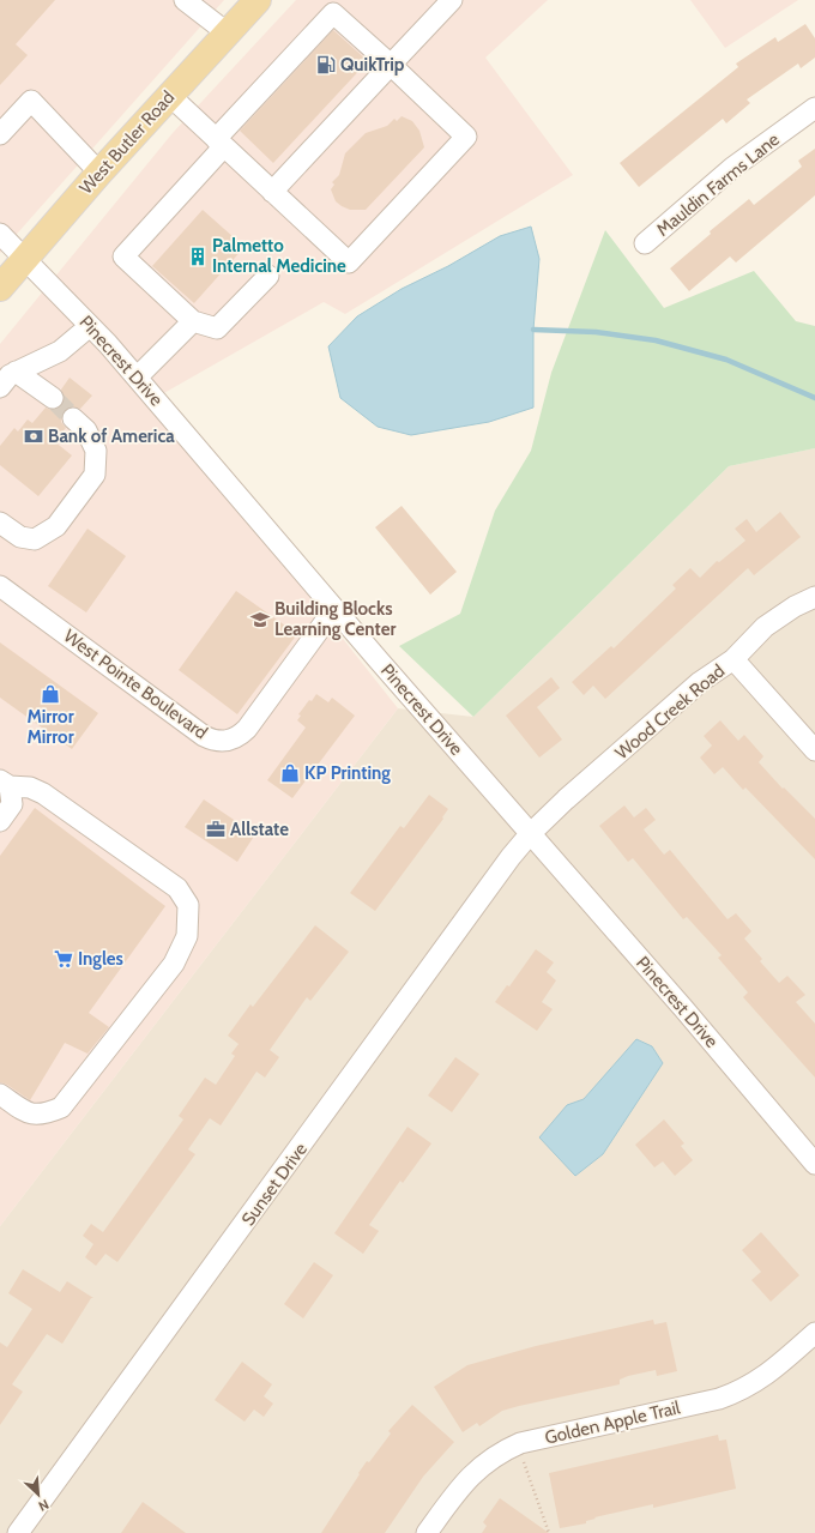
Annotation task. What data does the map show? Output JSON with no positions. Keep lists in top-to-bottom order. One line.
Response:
{"streets":{"main road":["West Butler Road"],"street":["Mauldin Farms Lane","Pinecrest Drive","West Pointe Boulevard","Wood Creek Road","Sunset Drive","Golden Apple Trail"]},"crossings":[["West Butler Road","Pinecrest Drive"],["Pinecrest Drive","West Pointe Boulevard"],["Pinecrest Drive","Wood Creek Road"],["Pinecrest Drive","Sunset Drive"],["Wood Creek Road","Sunset Drive"]],"places":{"fuel station":["QuikTrip"],"building":["Palmetto Internal Medicine"],"bank":["Bank of America"],"school or university":["Building Blocks Learning Center"],"shop":["Mirror Mirror","KP Printing"],"office":["Allstate"],"supermarket":["Ingles"]},"north":"bottom right"}
